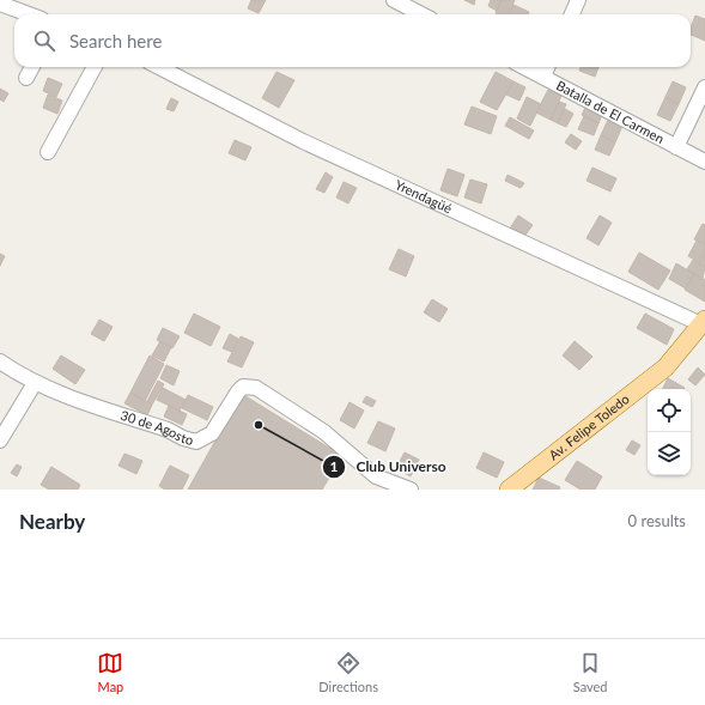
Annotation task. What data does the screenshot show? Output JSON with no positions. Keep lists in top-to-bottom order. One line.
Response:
{"streets":{"main road":["Av. Felipe Toledo"],"street":["Batalla de El Carmen","Yrendagüé","30 de Agosto"]},"crossings":[["Yrendagüé","Av. Felipe Toledo"]],"places":["Club Universo"],"page":{"search":"Search here","heading":["Nearby","0 results"],"nav":["Map","Directions","Saved"]}}
